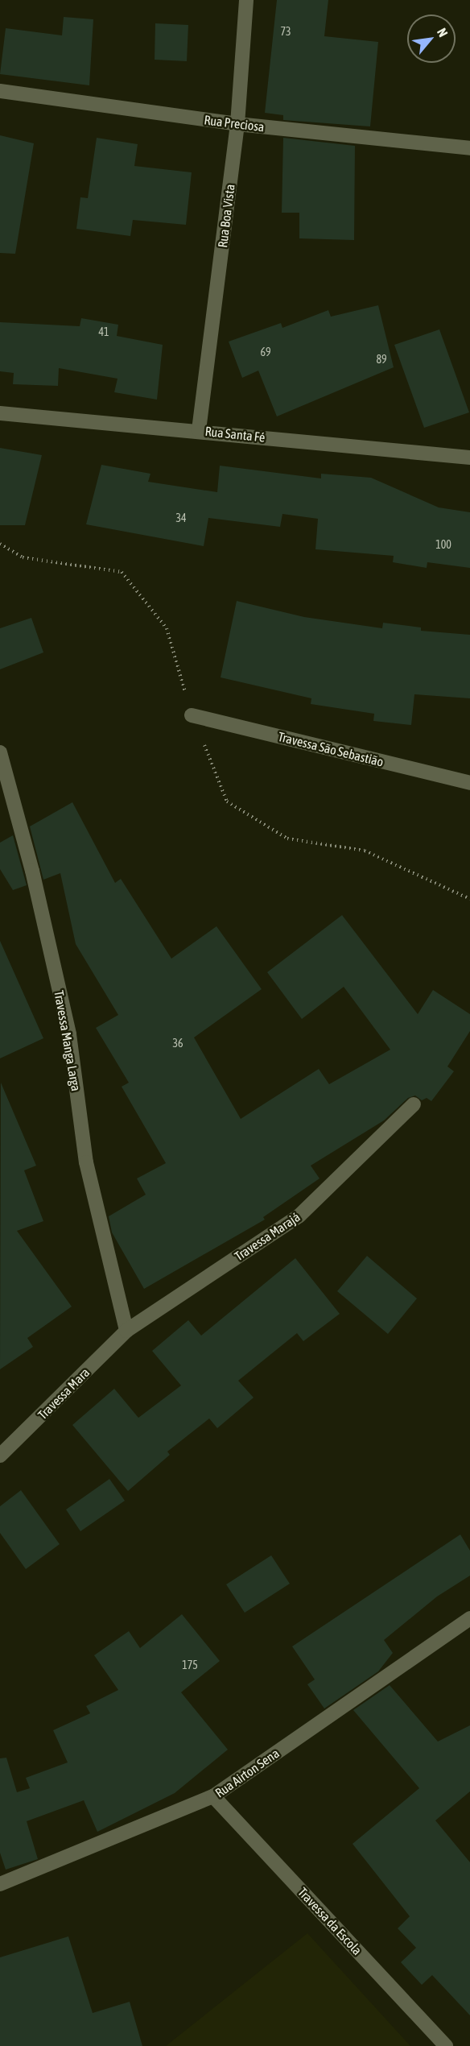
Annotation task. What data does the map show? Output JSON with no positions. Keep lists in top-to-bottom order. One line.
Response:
{"streets":{"street":["Rua Preciosa","Rua Boa Vista","Rua Santa Fé","Travessa São Sebastião","Travessa Manga Larga","Travessa Marajá","Travessa Mara","Rua Airton Sena","Travessa da Escola"]},"crossings":[["Rua Preciosa","Rua Boa Vista"],["Rua Boa Vista","Rua Santa Fé"],["Travessa Manga Larga","Travessa Marajá"],["Travessa Manga Larga","Travessa Mara"],["Travessa Marajá","Travessa Mara"],["Rua Airton Sena","Travessa da Escola"]],"house_numbers":["73","41","69","89","34","100","36","175"],"north":"top right"}
